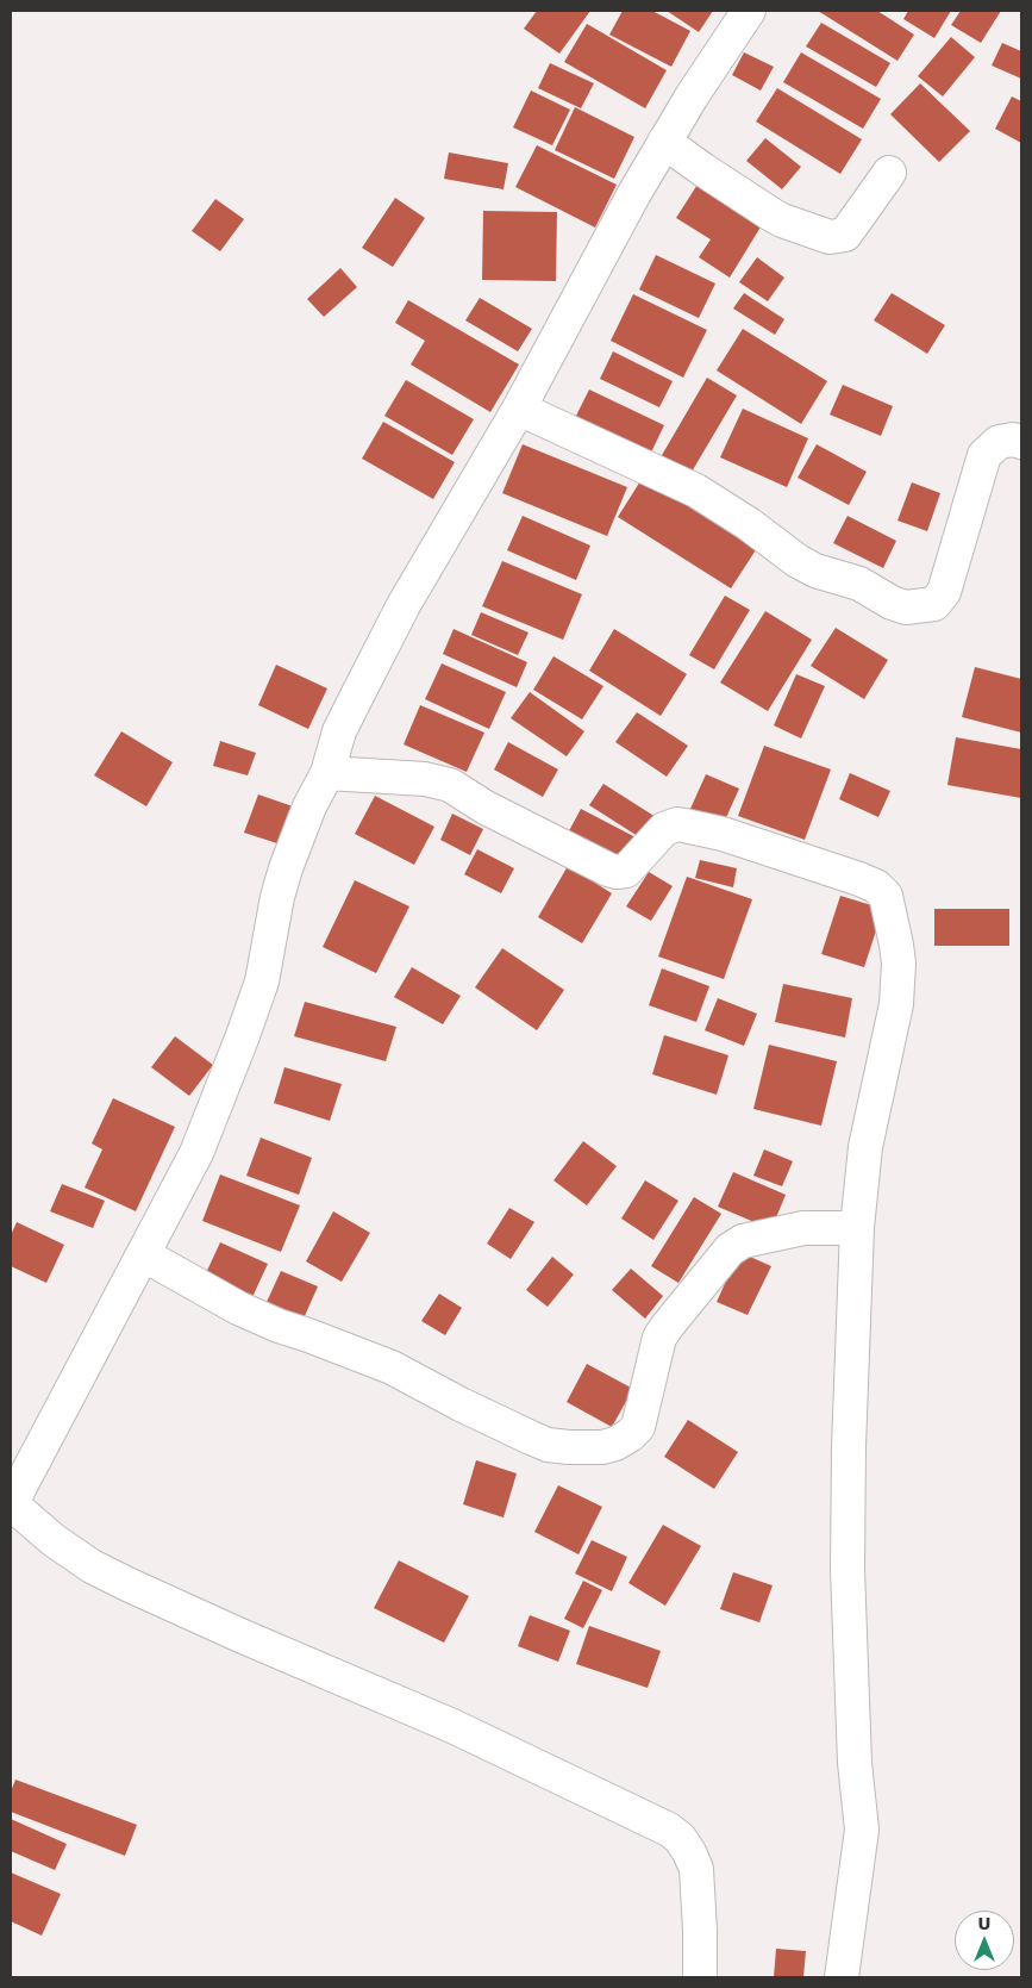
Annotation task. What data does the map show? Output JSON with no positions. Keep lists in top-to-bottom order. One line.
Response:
{"north":"top"}
